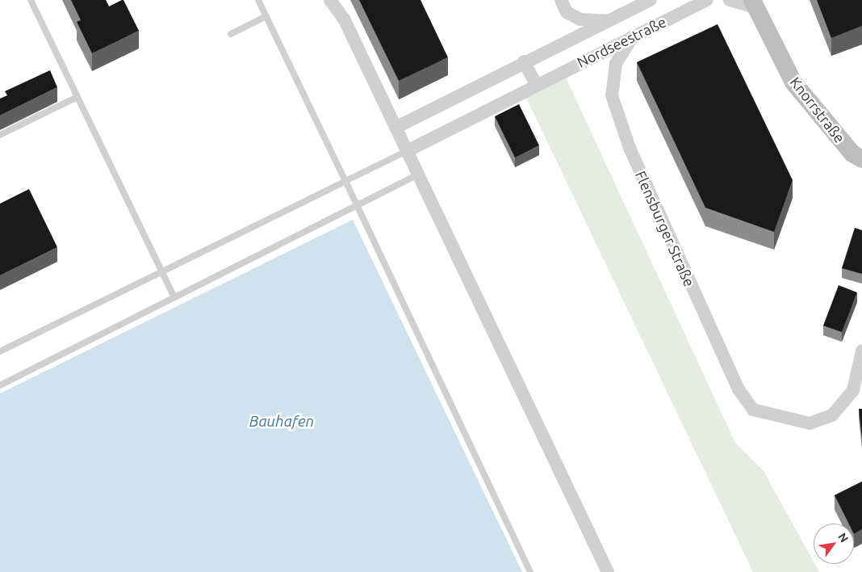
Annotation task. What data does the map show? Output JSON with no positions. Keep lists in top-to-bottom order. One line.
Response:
{"streets":{"main road":["Knorrstraße"],"street":["Nordseestraße","Flensburger Straße"]},"crossings":[["Nordseestraße","Flensburger Straße"]],"water":["Bauhafen"],"north":"top right"}
